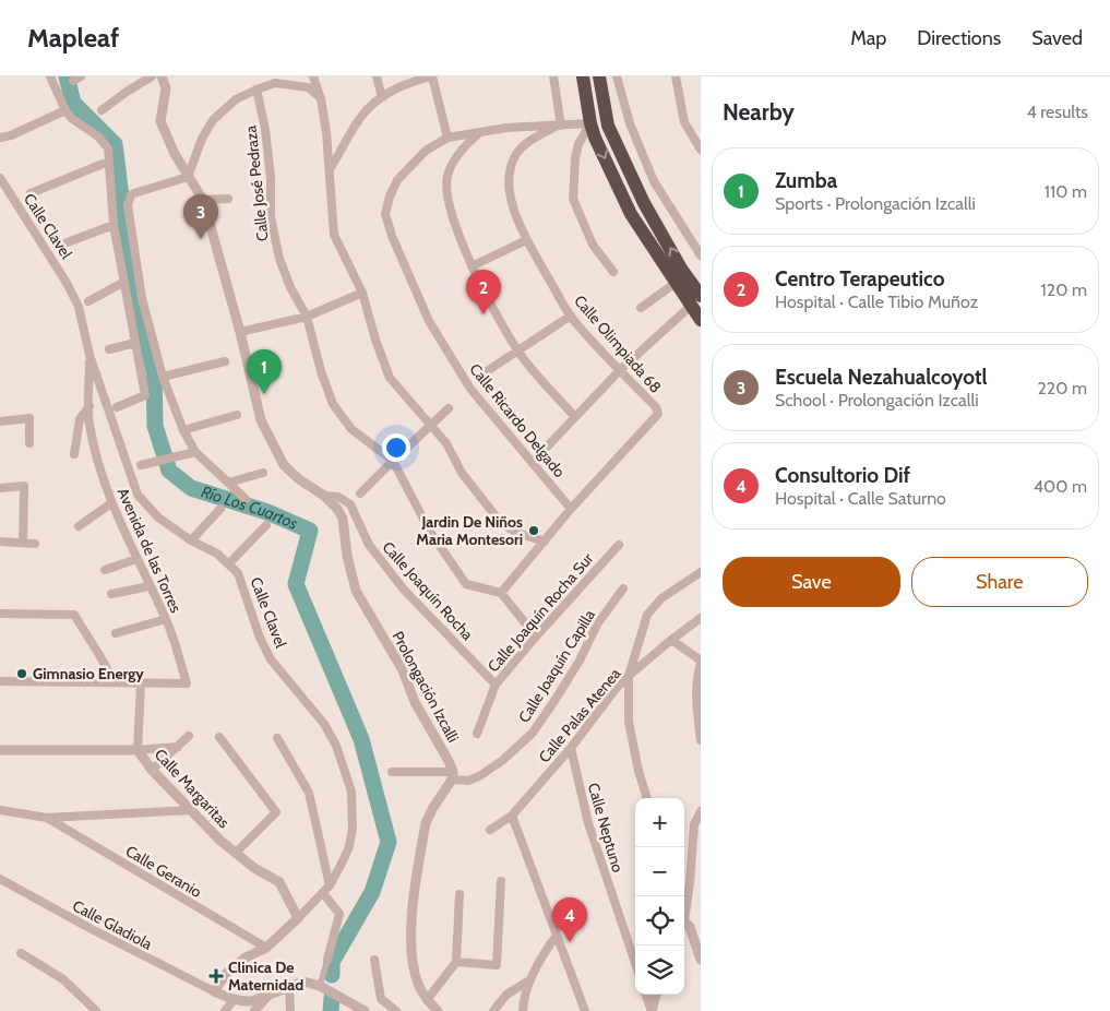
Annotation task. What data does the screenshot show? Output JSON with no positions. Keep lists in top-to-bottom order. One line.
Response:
{"streets":{"street":["Calle José Pedraza","Calle Clavel","Calle Olimpiada 68","Calle Ricardo Delgado","Avenida de las Torres","Calle Joaquín Rocha","Calle Joaquín Rocha Sur","Calle Joaquín Capilla","Prolongación Izcalli","Calle Palas Atenea","Calle Margaritas","Calle Neptuno","Calle Geranio","Calle Gladiola"]},"crossings":[["Calle Clavel","Avenida de las Torres"],["Calle Clavel","Calle Margaritas"],["Calle Clavel","Calle Geranio"],["Calle Clavel","Calle Gladiola"],["Calle Olimpiada 68","Calle Ricardo Delgado"],["Calle Joaquín Rocha","Calle Joaquín Rocha Sur"],["Calle Joaquín Rocha","Prolongación Izcalli"],["Calle Joaquín Capilla","Prolongación Izcalli"],["Calle Palas Atenea","Calle Neptuno"]],"water":["Río Los Cuartos"],"places":{"other":["Jardin De Niños Maria Montesori","Gimnasio Energy"],"health":["Clinica De Maternidad"]},"page":{"header":"Mapleaf","nav":["Map","Directions","Saved"],"heading":["Nearby","4 results"],"list":[{"mark":"1","name":"Zumba","note":"Sports · Prolongación Izcalli","value":"110 m"},{"mark":"2","name":"Centro Terapeutico","note":"Hospital · Calle Tibio Muñoz","value":"120 m"},{"mark":"3","name":"Escuela Nezahualcoyotl","note":"School · Prolongación Izcalli","value":"220 m"},{"mark":"4","name":"Consultorio Dif","note":"Hospital · Calle Saturno","value":"400 m"}],"pins":["3","2","1","4"],"buttons":["Save","Share"],"map_buttons":["+","−"]}}
